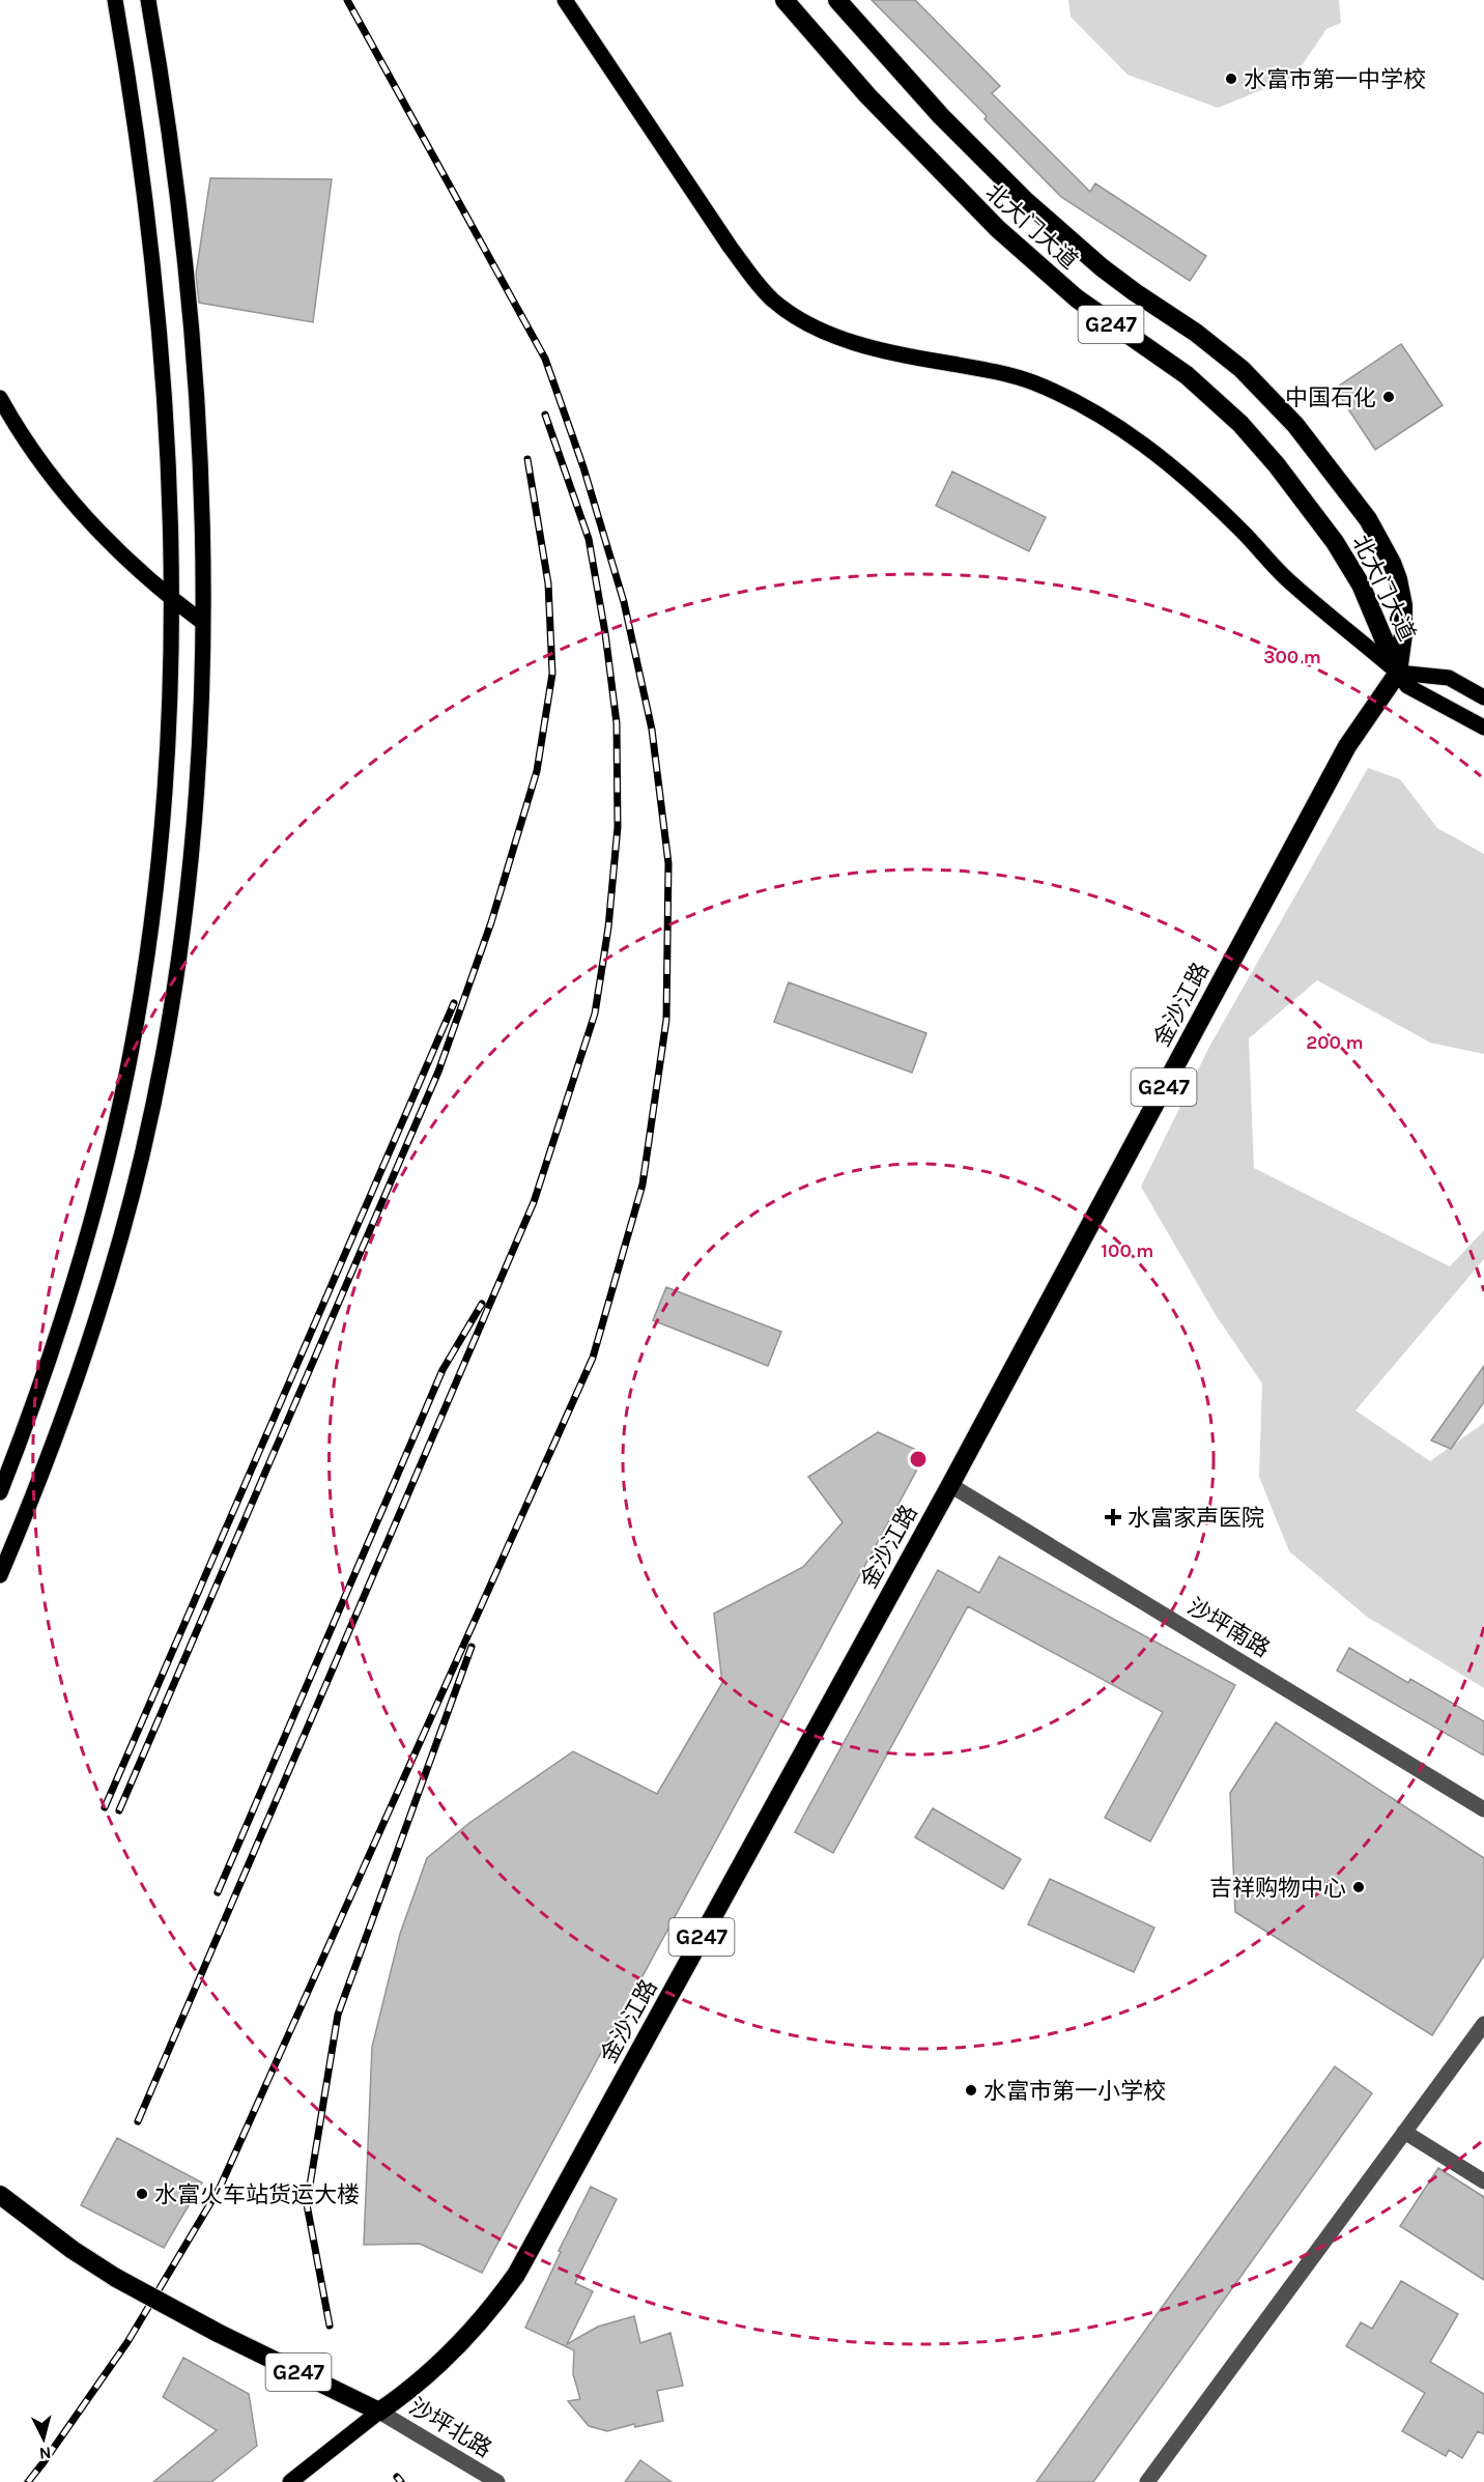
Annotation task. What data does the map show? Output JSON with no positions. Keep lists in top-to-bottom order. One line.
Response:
{"streets":{"highway":["北大门大道","G247","金沙江路"],"street":["沙坪南路","沙坪北路"]},"crossings":[["北大门大道","金沙江路"],["G247","金沙江路"],["G247","沙坪北路"],["金沙江路","沙坪南路"],["金沙江路","沙坪北路"]],"places":{"other":["水富市第一中学校","中国石化","吉祥购物中心","水富市第一小学校","水富火车站货运大楼"],"health":["水富家声医院"]},"north":"bottom","rings":["300 m","200 m","100 m"]}
